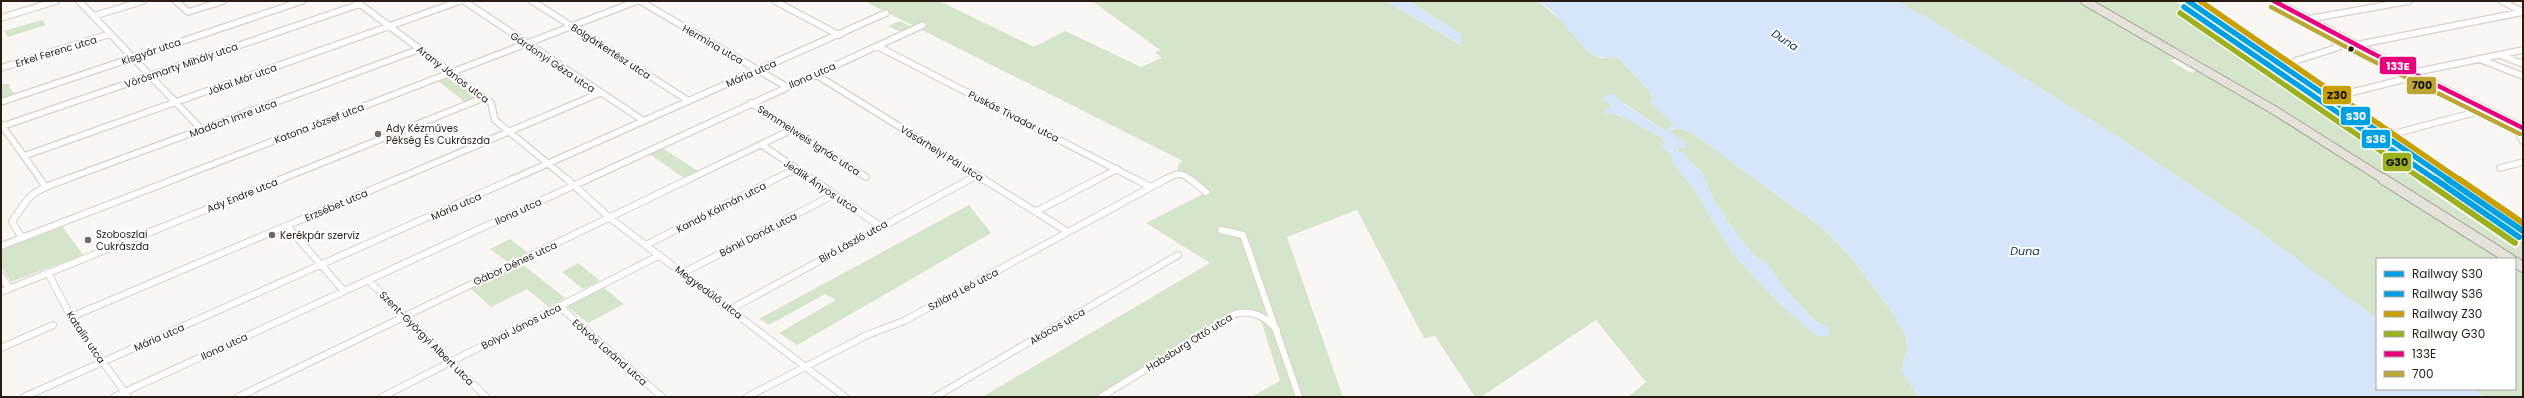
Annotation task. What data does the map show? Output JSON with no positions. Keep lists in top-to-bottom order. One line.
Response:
{"streets":{"street":["Hermina utca","Erkel Ferenc utca","Kisgyár utca","Bolgárkertész utca","Gárdonyi Géza utca","Vörösmarty Mihály utca","Mária utca","Arany János utca","Ilona utca","Jókai Mór utca","Puskás Tivadar utca","Madách Imre utca","Katona József utca","Semmelweis Ignác utca","Vásárhelyi Pál utca","Jedlik Ányos utca","Ady Endre utca","Erzsébet utca","Kandó Kálmán utca","Bánki Donát utca","Bíró László utca","Gábor Dénes utca","Szilárd Leó utca","Megyedűlő utca","Bolyai János utca","Akácos utca","Katalin utca","Szent-Györgyi Albert utca","Habsburg Ottó utca","Eötvös Loránd utca"]},"crossings":[["Hermina utca","Mária utca"],["Hermina utca","Ilona utca"],["Bolgárkertész utca","Mária utca"],["Bolgárkertész utca","Katona József utca"],["Gárdonyi Géza utca","Mária utca"],["Gárdonyi Géza utca","Katona József utca"],["Gárdonyi Géza utca","Erzsébet utca"],["Vörösmarty Mihály utca","Arany János utca"],["Mária utca","Arany János utca"],["Mária utca","Katalin utca"],["Arany János utca","Ilona utca"],["Arany János utca","Jókai Mór utca"],["Arany János utca","Madách Imre utca"],["Arany János utca","Katona József utca"],["Arany János utca","Ady Endre utca"],["Arany János utca","Erzsébet utca"],["Arany János utca","Megyedűlő utca"],["Ilona utca","Puskás Tivadar utca"],["Ilona utca","Semmelweis Ignác utca"],["Ilona utca","Vásárhelyi Pál utca"],["Ilona utca","Megyedűlő utca"],["Ilona utca","Katalin utca"],["Ilona utca","Szent-Györgyi Albert utca"],["Puskás Tivadar utca","Szilárd Leó utca"],["Madách Imre utca","Katona József utca"],["Semmelweis Ignác utca","Gábor Dénes utca"],["Vásárhelyi Pál utca","Bíró László utca"],["Vásárhelyi Pál utca","Szilárd Leó utca"],["Jedlik Ányos utca","Kandó Kálmán utca"],["Jedlik Ányos utca","Bánki Donát utca"],["Jedlik Ányos utca","Bíró László utca"],["Jedlik Ányos utca","Gábor Dénes utca"],["Ady Endre utca","Katalin utca"],["Erzsébet utca","Katalin utca"],["Kandó Kálmán utca","Megyedűlő utca"],["Bánki Donát utca","Megyedűlő utca"],["Bíró László utca","Megyedűlő utca"],["Gábor Dénes utca","Megyedűlő utca"],["Gábor Dénes utca","Szent-Györgyi Albert utca"],["Szilárd Leó utca","Megyedűlő utca"],["Megyedűlő utca","Bolyai János utca"],["Bolyai János utca","Szent-Györgyi Albert utca"],["Bolyai János utca","Eötvös Loránd utca"]],"water":["Duna"],"places":["Ady Kézműves Pékség És Cukrászda","Kerékpár szerviz","Szoboszlai Cukrászda"],"lines":["rail line S30","rail line Z30","transit line 133E","rail line S36","transit line 700","rail line G30"],"legend":["Railway S30","Railway S36","Railway Z30","Railway G30","133E","700"]}
